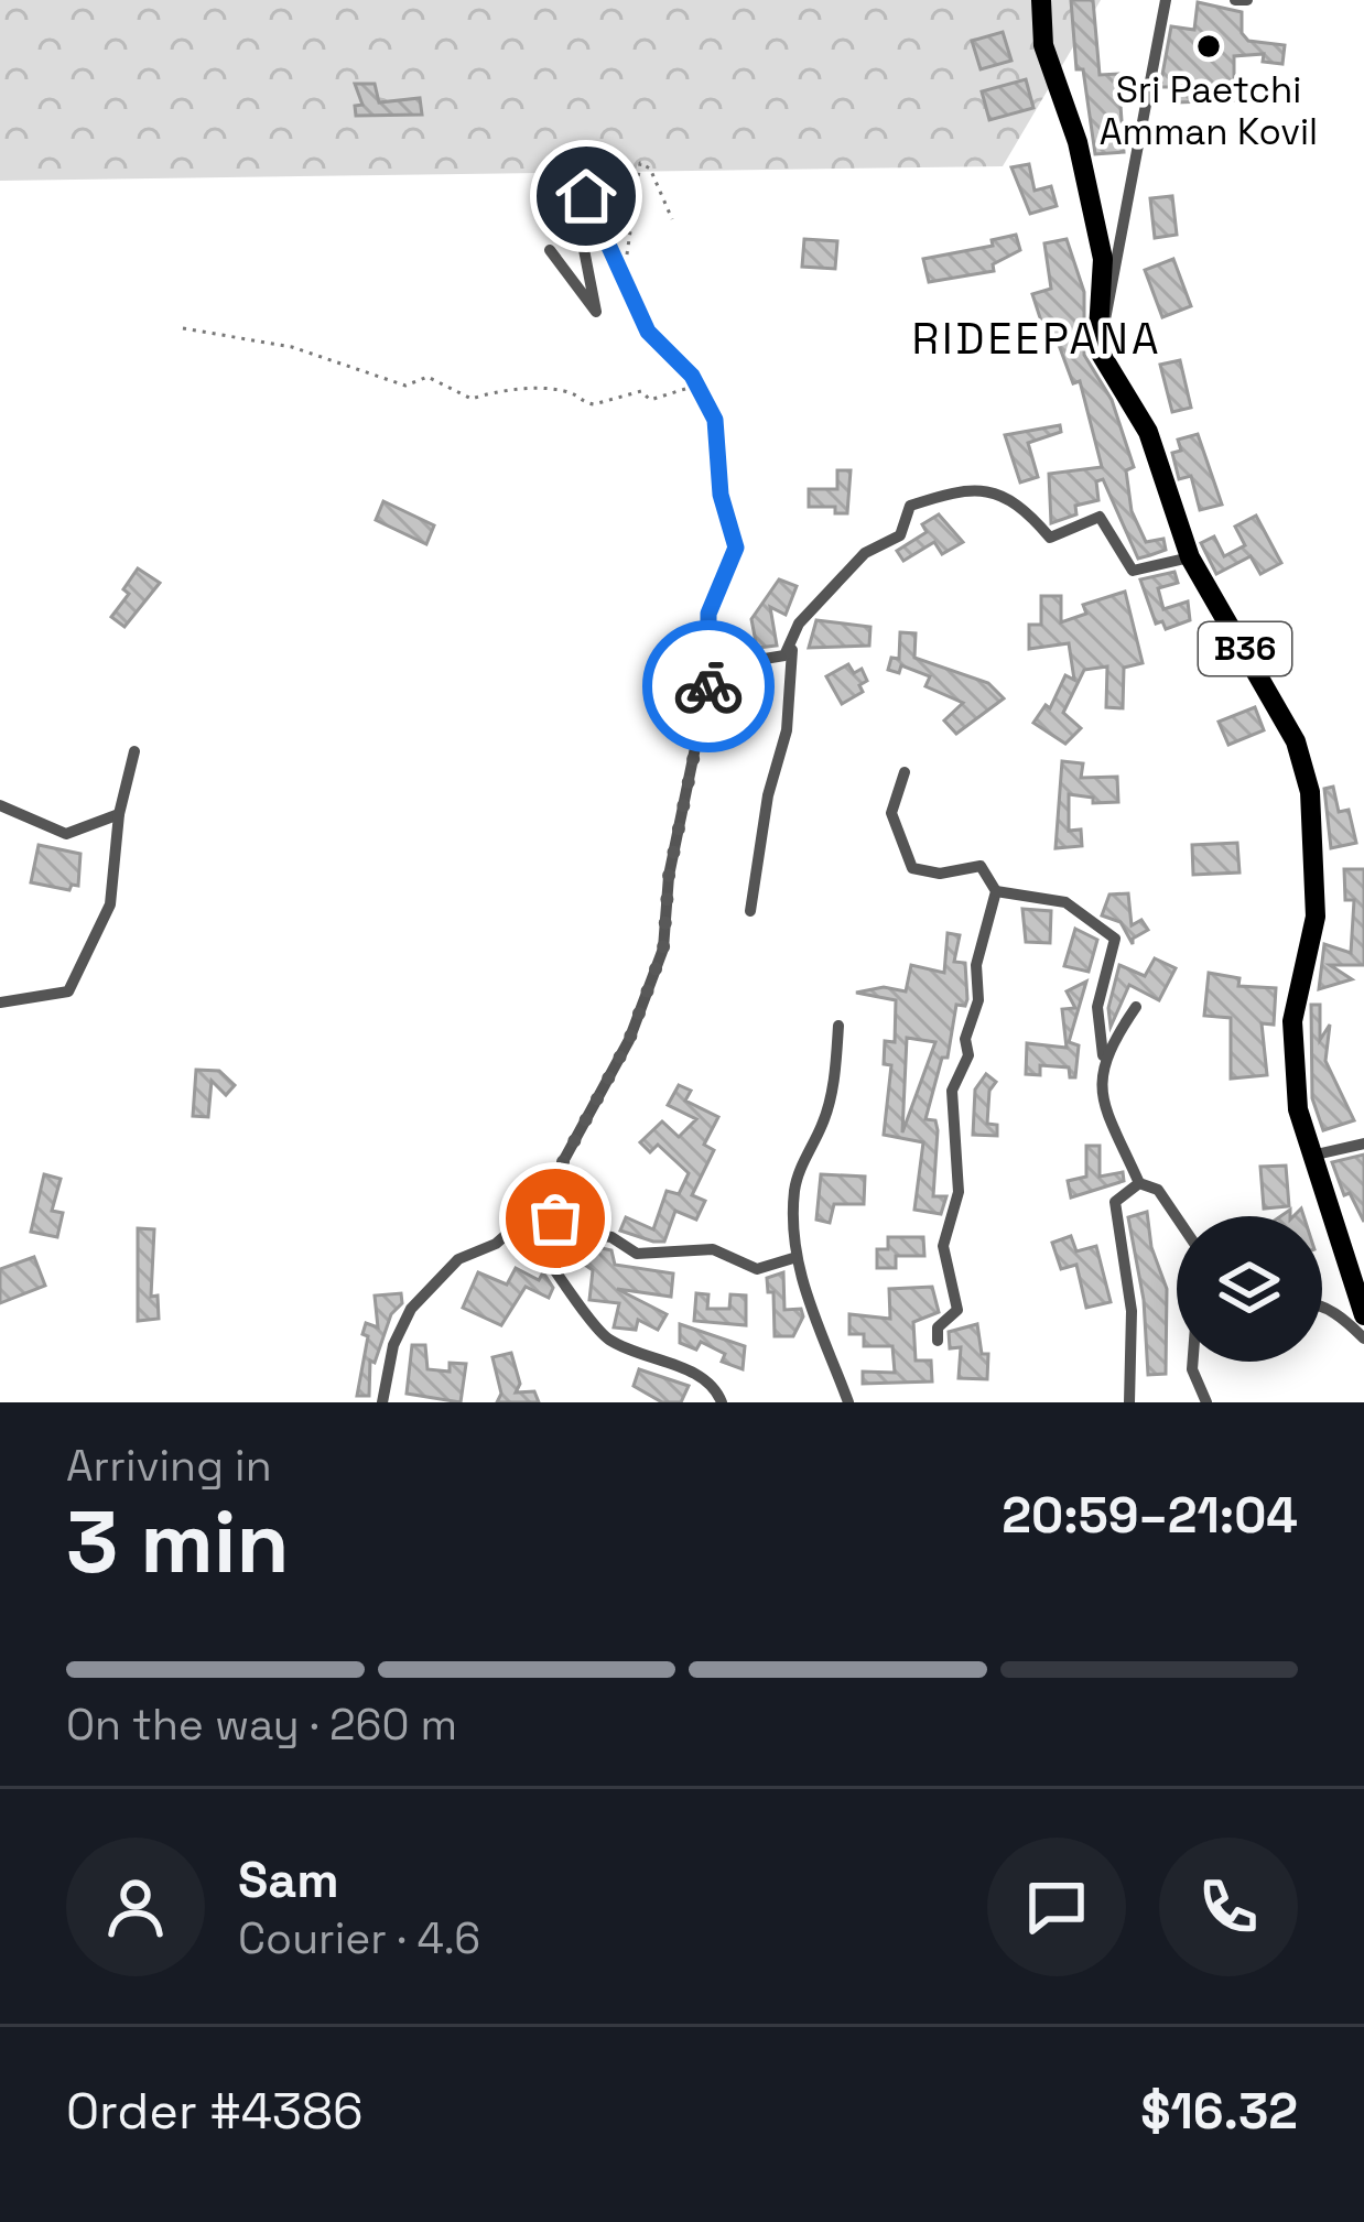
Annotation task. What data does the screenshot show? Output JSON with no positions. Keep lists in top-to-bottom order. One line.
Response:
{"streets":{"main road":["B36"]},"districts":["RIDEEPANA"],"places":["Sri Paetchi Amman Kovil"],"page":{"heading":["3 min","Arriving in","20:59–21:04"],"panel":["Sam","Courier · 4.6","Order #4386","$16.32"],"bar":"On the way · 260 m"}}
